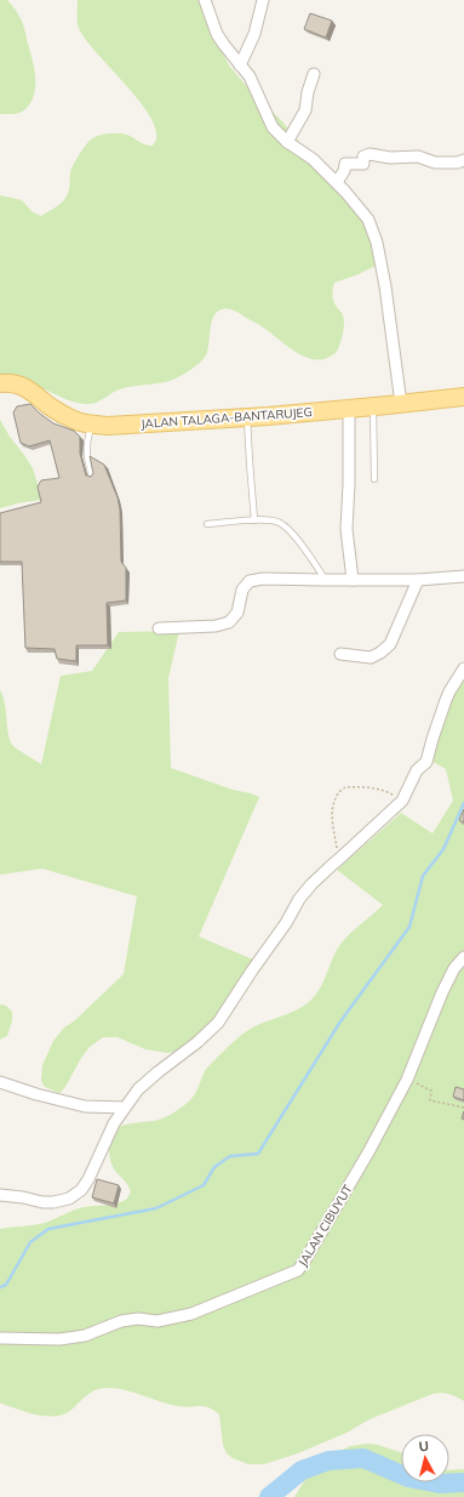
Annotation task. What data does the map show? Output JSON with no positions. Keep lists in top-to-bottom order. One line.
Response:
{"streets":{"main road":["JALAN TALAGA-BANTARUJEG"],"street":["JALAN CIBUYUT"]},"north":"top"}
